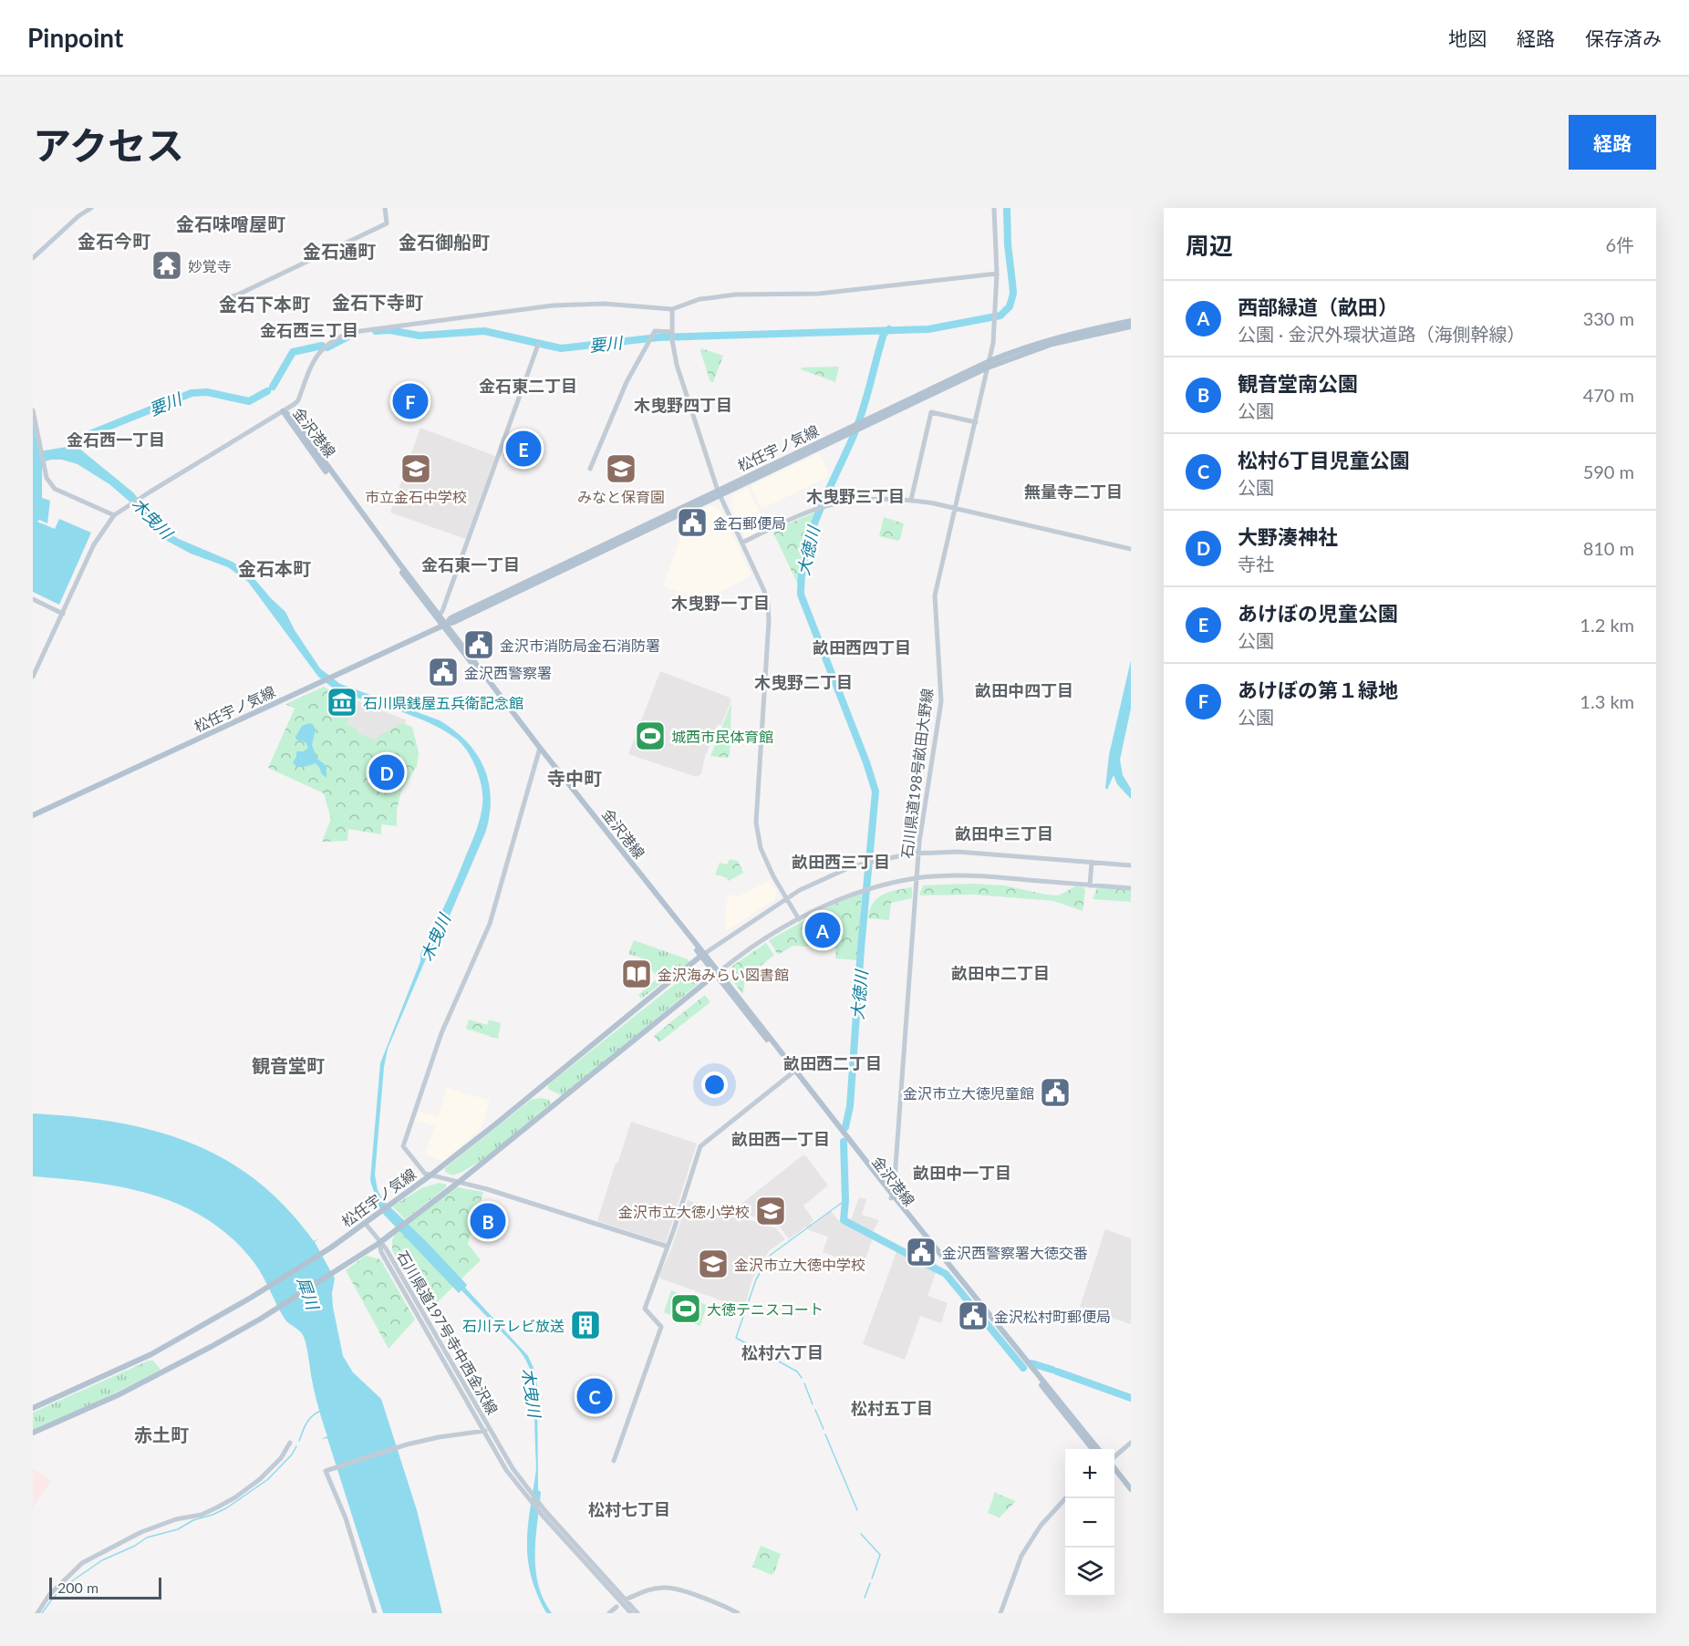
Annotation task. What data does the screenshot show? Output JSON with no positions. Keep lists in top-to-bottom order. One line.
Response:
{"streets":{"main road":["金沢港線","松任宇ノ気線"],"street":["石川県道198号畝田大野線","石川県道197号寺中西金沢線"]},"crossings":[["金沢港線","松任宇ノ気線"],["金沢港線","石川県道198号畝田大野線"],["松任宇ノ気線","石川県道198号畝田大野線"],["松任宇ノ気線","石川県道197号寺中西金沢線"]],"districts":["金石味噌屋町","金石今町","金石御船町","金石通町","金石下寺町","金石下本町","金石西三丁目","金石東二丁目","木曳野四丁目","金石西一丁目","無量寺二丁目","木曳野三丁目","金石東一丁目","金石本町","木曳野一丁目","畝田西四丁目","木曳野二丁目","畝田中四丁目","寺中町","畝田中三丁目","畝田西三丁目","畝田中二丁目","畝田西二丁目","観音堂町","畝田西一丁目","畝田中一丁目","松村六丁目","松村五丁目","赤土町","松村七丁目"],"water":["要川","木曳川","大徳川","犀川"],"places":{"temple":["妙覚寺"],"school or university":["市立金石中学校","みなと保育園","金沢市立大徳小学校","金沢市立大徳中学校"],"public building":["金石郵便局","金沢市消防局金石消防署","金沢西警察署","金沢市立大徳児童館","金沢西警察署大徳交番","金沢松村町郵便局"],"museum":["石川県銭屋五兵衛記念館"],"sports":["城西市民体育館","大徳テニスコート"],"library":["金沢海みらい図書館"],"building":["石川テレビ放送"]},"scale_bar":"200 m","page":{"header":"Pinpoint","nav":["地図","経路","保存済み"],"title":"アクセス","buttons":"経路","heading":["周辺","6件"],"list":[{"mark":"A","name":"西部緑道（畝田）","note":"公園 · 金沢外環状道路（海側幹線）","value":"330 m"},{"mark":"B","name":"観音堂南公園","note":"公園","value":"470 m"},{"mark":"C","name":"松村6丁目児童公園","note":"公園","value":"590 m"},{"mark":"D","name":"大野湊神社","note":"寺社","value":"810 m"},{"mark":"E","name":"あけぼの児童公園","note":"公園","value":"1.2 km"},{"mark":"F","name":"あけぼの第１緑地","note":"公園","value":"1.3 km"}],"pins":["F","E","D","A","B","C"],"map_buttons":["+","−"],"scale":"200 m"}}
